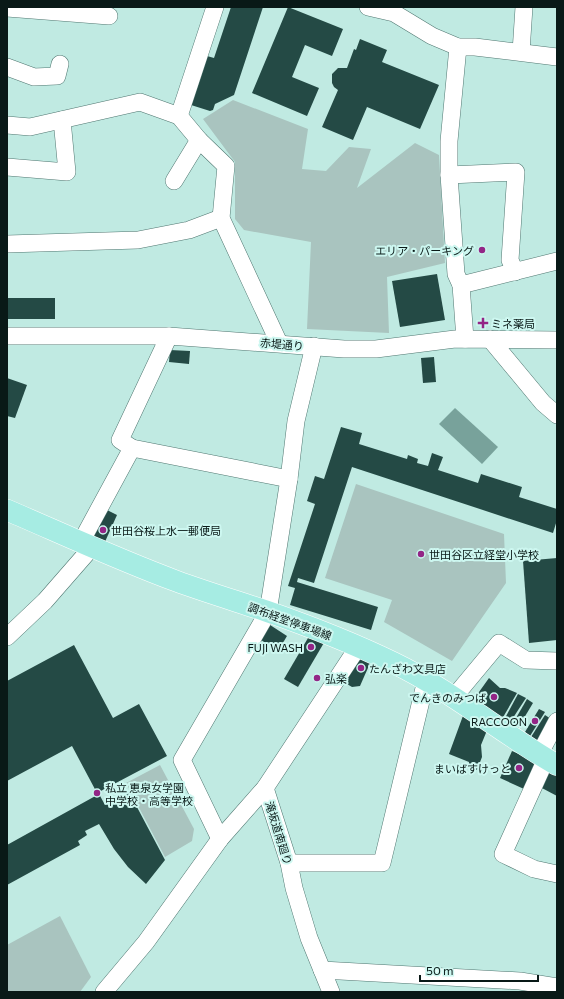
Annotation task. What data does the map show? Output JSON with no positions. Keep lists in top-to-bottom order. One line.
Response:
{"streets":{"main road":["調布経堂停車場線"],"street":["赤堤通り","滝坂道南廻り"]},"crossings":[["調布経堂停車場線","滝坂道南廻り"]],"places":{"other":["エリア・パーキング","世田谷桜上水一郵便局","世田谷区立経堂小学校","FUJI WASH","たんざわ文具店","弘楽","でんきのみつば","RACCOON","まいばすけっと","私立 恵泉女学園 中学校・高等学校"],"health":["ミネ薬局"]},"scale_bar":"50 m"}
